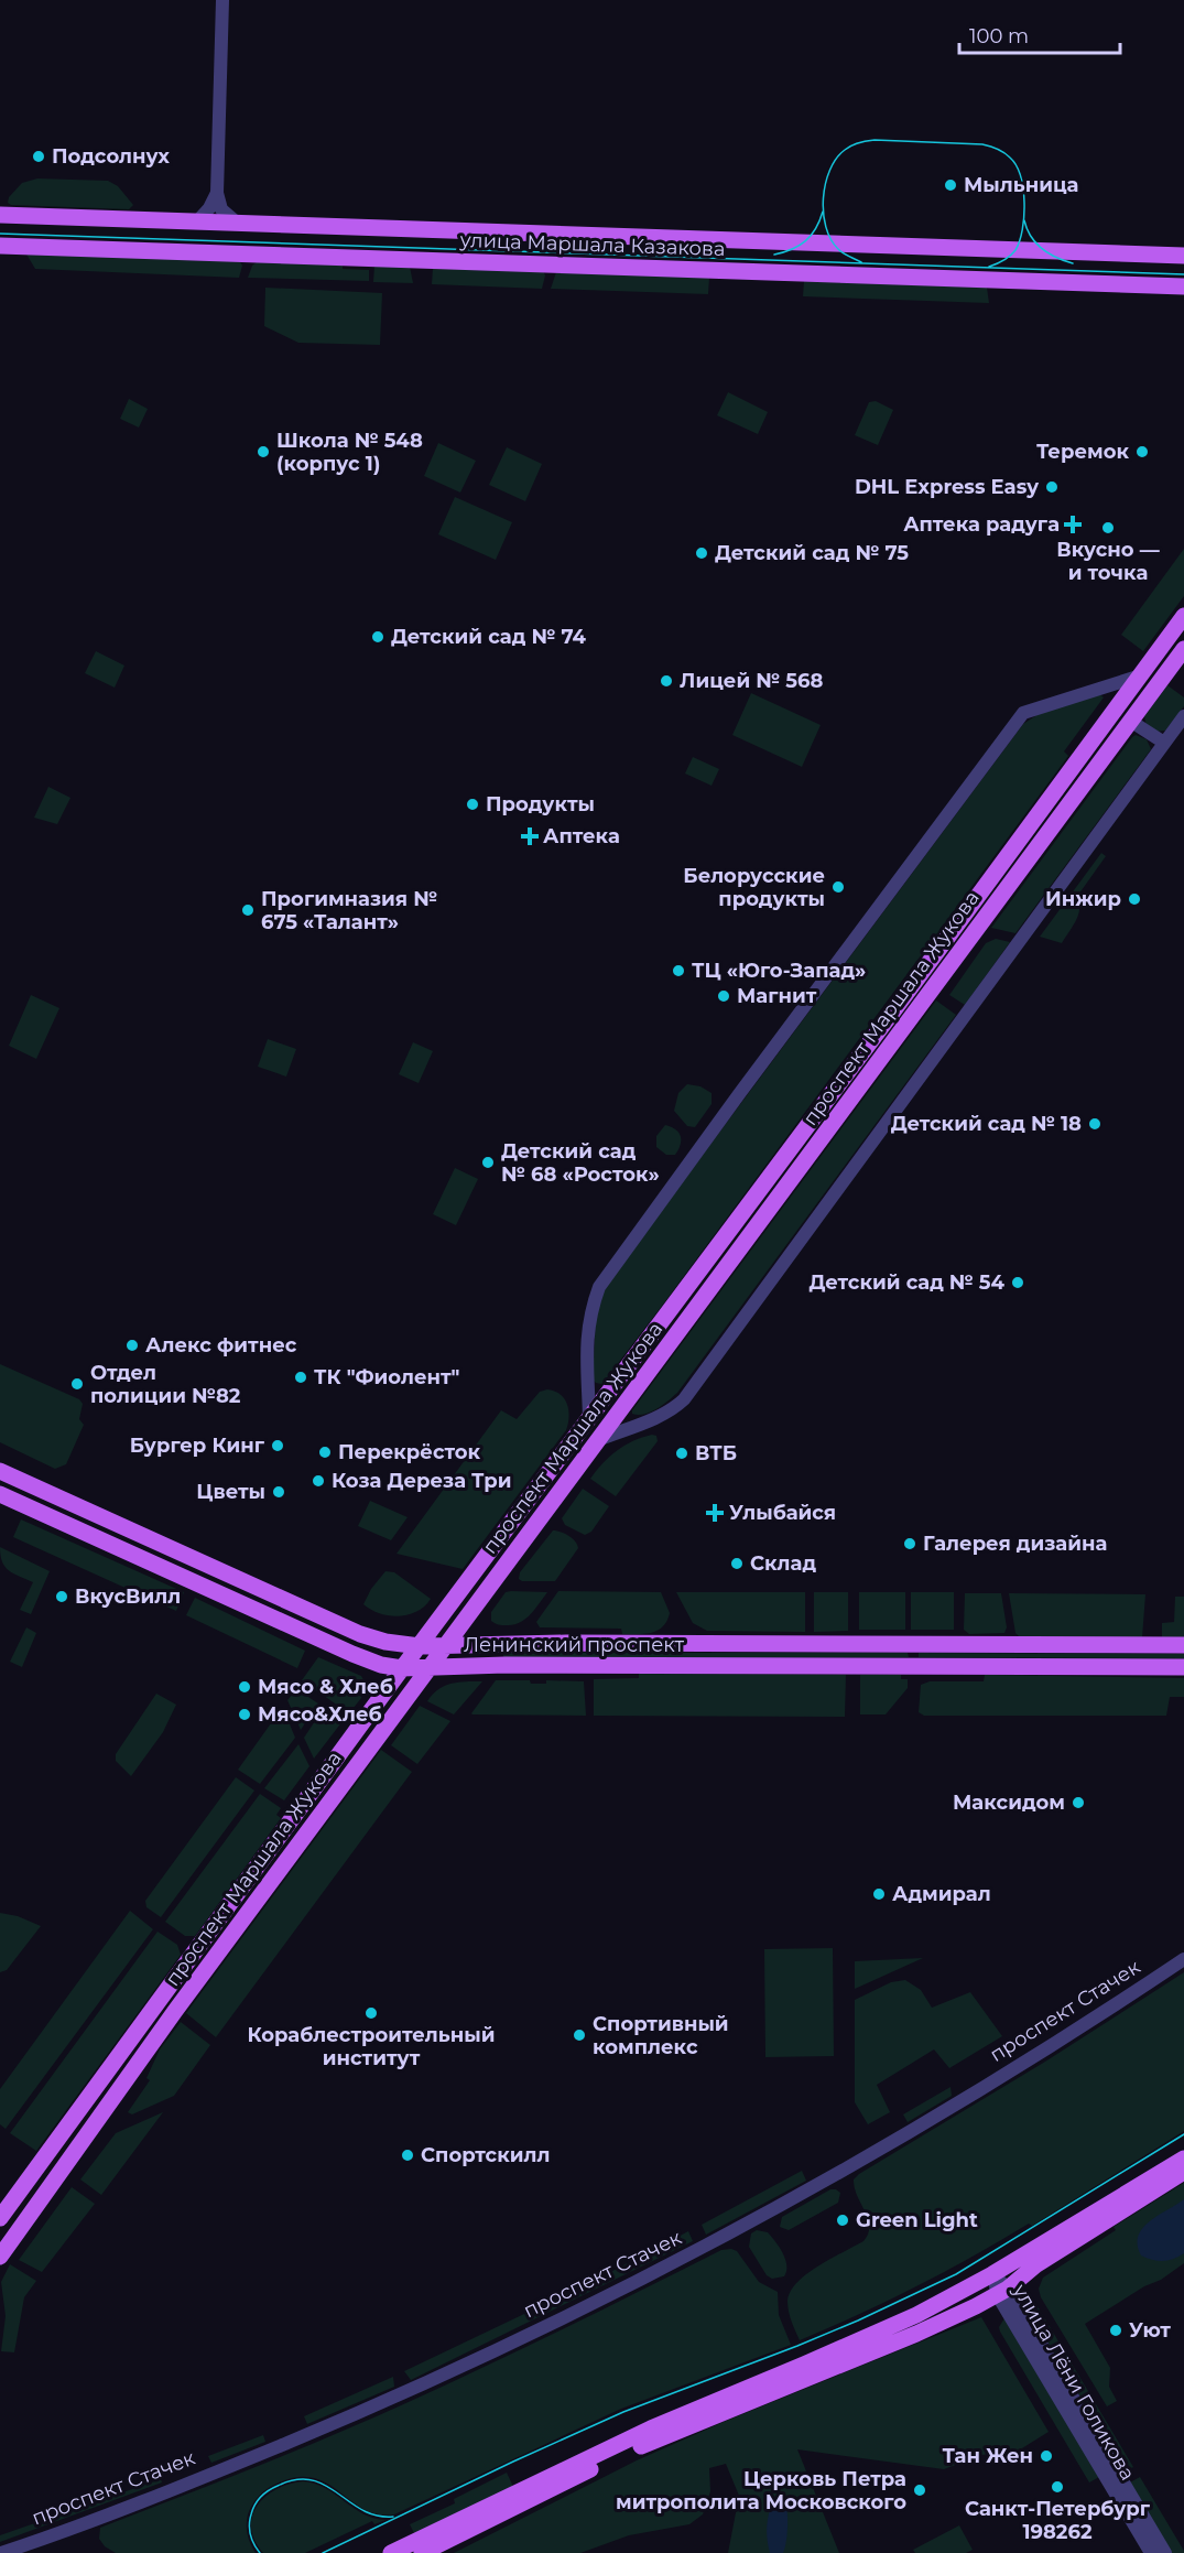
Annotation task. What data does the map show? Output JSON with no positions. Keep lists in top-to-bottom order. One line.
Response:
{"streets":{"main road":["улица Маршала Казакова","проспект Маршала Жукова","Ленинский проспект"],"street":["проспект Стачек","улица Лёни Голикова"]},"crossings":[["проспект Маршала Жукова","Ленинский проспект"]],"places":{"other":["Подсолнух","Мыльница","Школа № 548 (корпус 1)","Теремок","DHL Express Easy","Вкусно — и точка","Детский сад № 75","Детский сад № 74","Лицей № 568","Продукты","Белорусские продукты","Инжир","Прогимназия № 675 «Талант»","ТЦ «Юго-Запад»","Магнит","Детский сад № 18","Детский сад № 68 «Росток»","Детский сад № 54","Алекс фитнес","ТК \"Фиолент\"","Отдел полиции №82","Бургер Кинг","Перекрёсток","ВТБ","Коза Дереза Три","Цветы","Галерея дизайна","Склад","ВкусВилл","Мясо & Хлеб","Мясо&Хлеб","Максидом","Адмирал","Кораблестроительный институт","Спортивный комплекс","Спортскилл","Green Light","Уют","Тан Жен","Санкт-Петербург 198262","Церковь Петра митрополита Московского"],"health":["Аптека радуга","Аптека","Улыбайся"]},"scale_bar":"100 m"}
